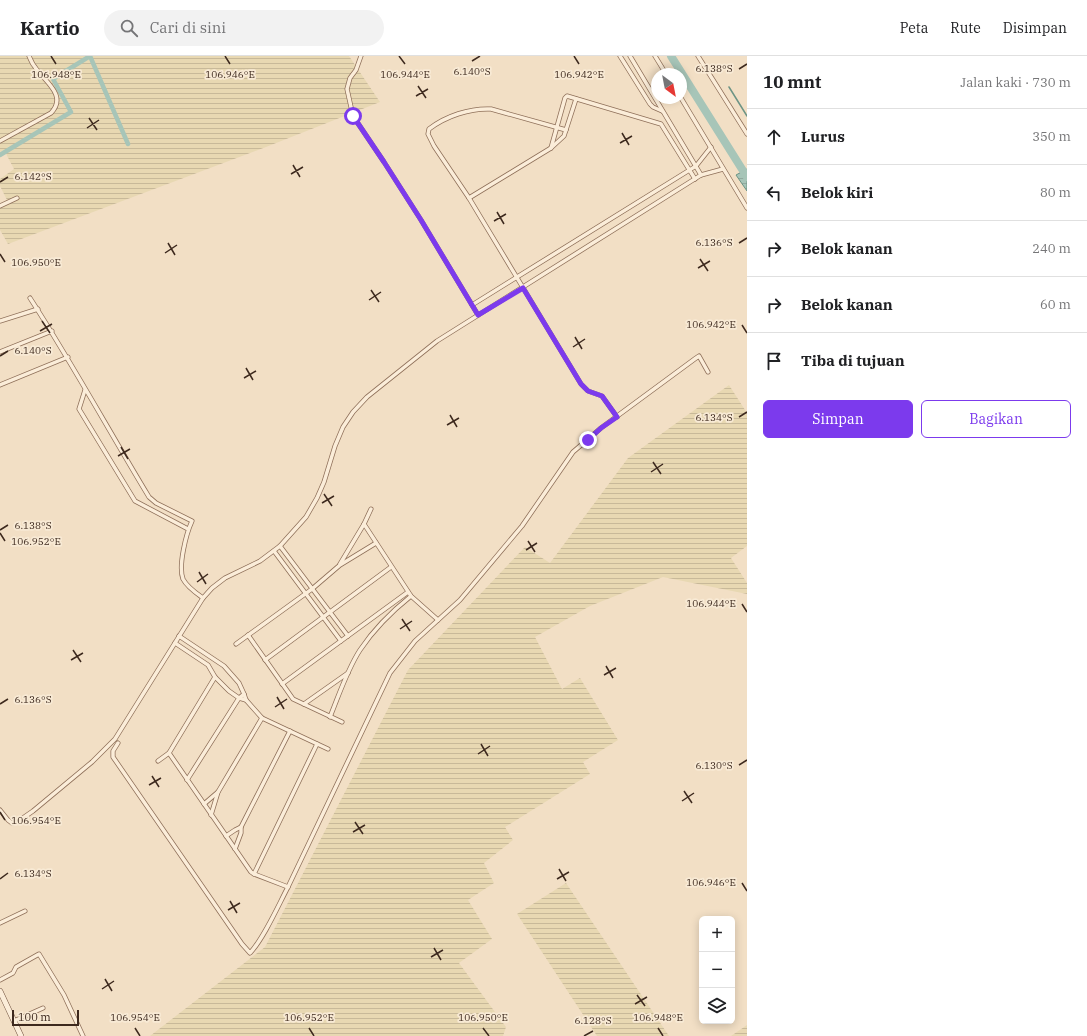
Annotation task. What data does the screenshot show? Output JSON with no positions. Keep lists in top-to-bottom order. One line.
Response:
{"scale_bar":"100 m","north":"bottom right","page":{"header":"Kartio","search":"Cari di sini","nav":["Peta","Rute","Disimpan"],"heading":["10 mnt","Jalan kaki · 730 m"],"list":[["Lurus","350 m"],["Belok kiri","80 m"],["Belok kanan","240 m"],["Belok kanan","60 m"],"Tiba di tujuan"],"buttons":["Simpan","Bagikan"],"map_buttons":["+","−"],"scale":"100 m"},"coordinates":["6.138°S","6.140°S","106.948°E","106.946°E","106.944°E","106.942°E","6.142°S","6.136°S","106.950°E","6.134°S","106.952°E","6.130°S","106.954°E","6.128°S"]}
